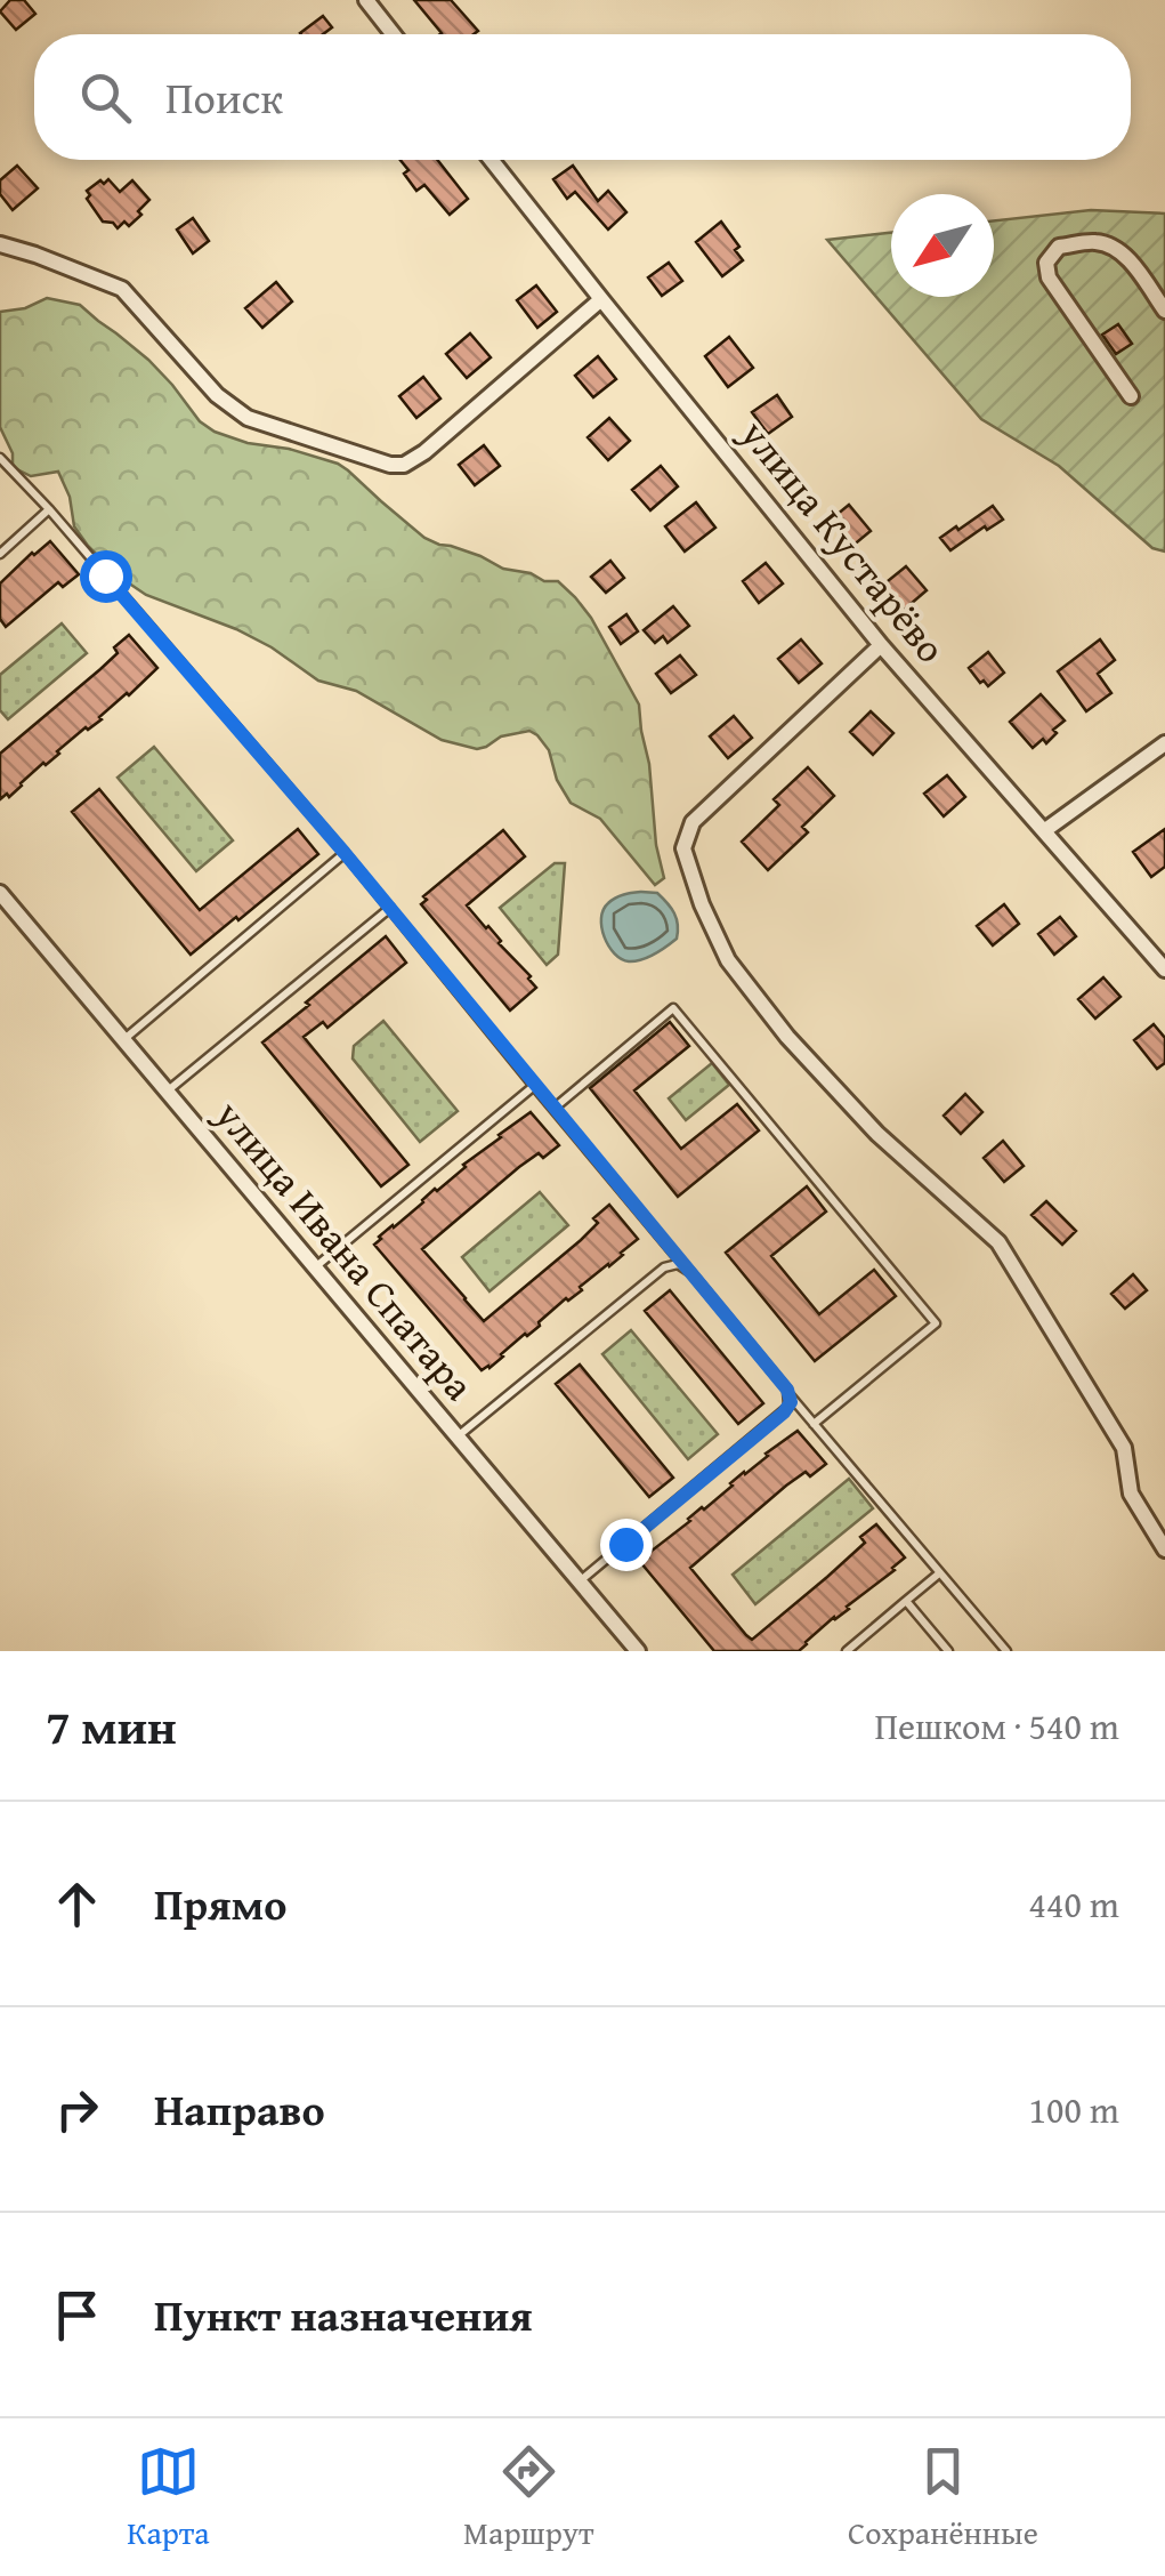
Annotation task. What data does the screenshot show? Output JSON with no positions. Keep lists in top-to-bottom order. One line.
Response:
{"streets":{"street":["улица Кустарёво","улица Ивана Спатара"]},"north":"bottom left","page":{"search":"Поиск","heading":["7 мин","Пешком · 540 m"],"list":[["Прямо","440 m"],["Направо","100 m"],"Пункт назначения"],"nav":["Карта","Маршрут","Сохранённые"]}}
